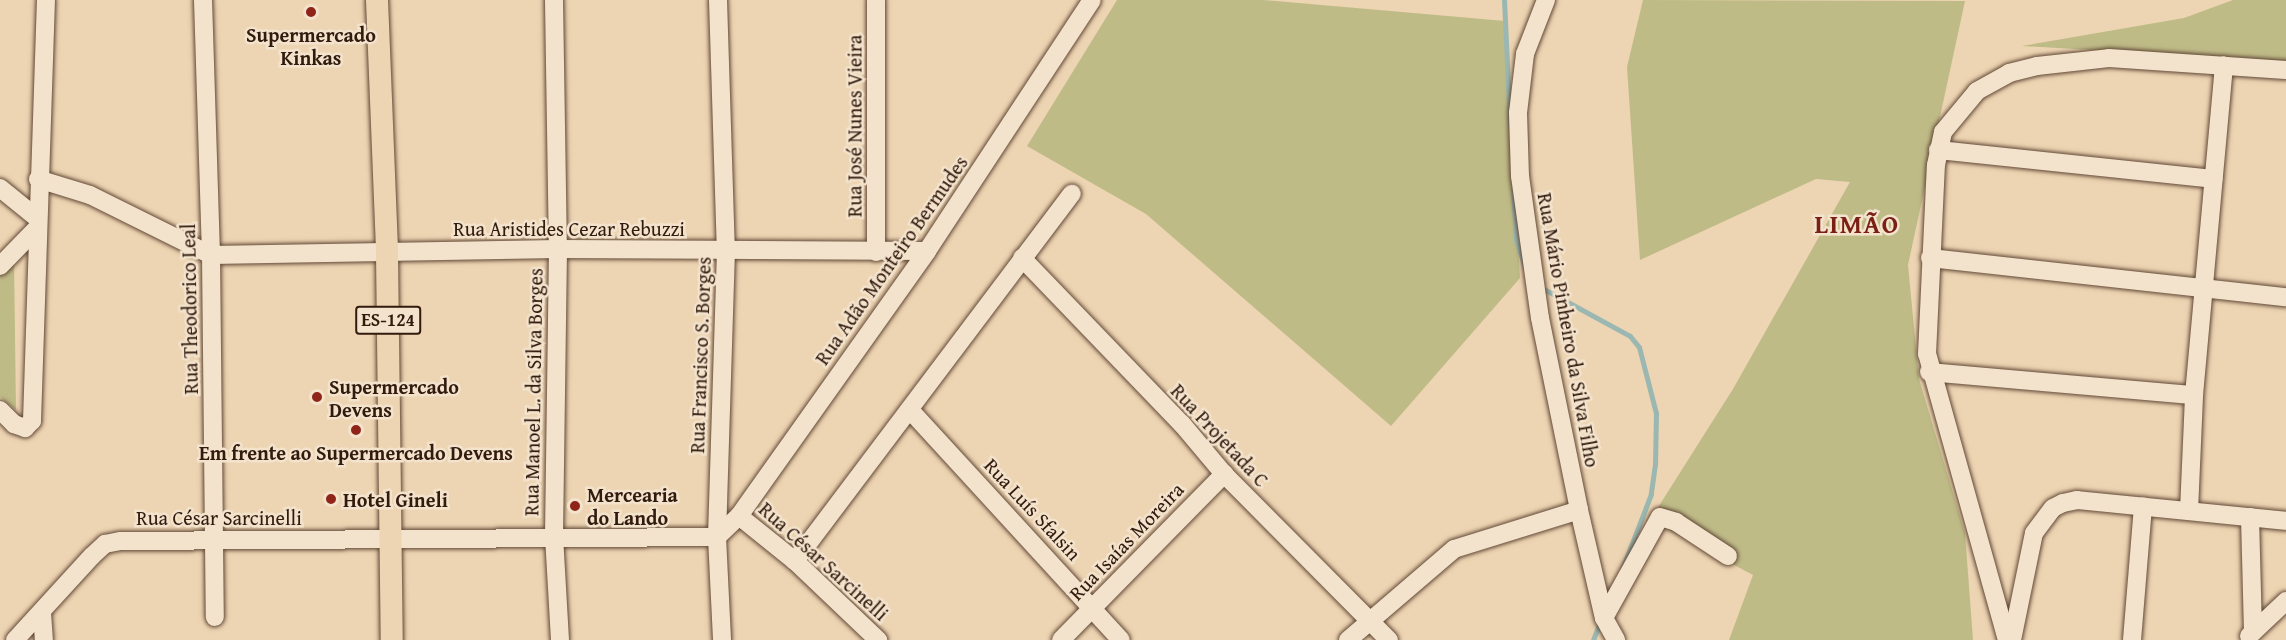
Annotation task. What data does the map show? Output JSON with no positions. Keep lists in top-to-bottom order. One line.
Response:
{"streets":{"main road":["ES-124"],"street":["Rua José Nunes Vieira","Rua Aristides Cezar Rebuzzi","Rua Adão Monteiro Bermudes","Rua Theodorico Leal","Rua Mário Pinheiro da Silva Filho","Rua Francisco S. Borges","Rua Manoel L. da Silva Borges","Rua Projetada C","Rua Luís Sfalsin","Rua César Sarcinelli","Rua Isaías Moreira"]},"crossings":[["Rua José Nunes Vieira","Rua Aristides Cezar Rebuzzi"],["Rua Aristides Cezar Rebuzzi","Rua Adão Monteiro Bermudes"],["Rua Aristides Cezar Rebuzzi","Rua Theodorico Leal"],["Rua Aristides Cezar Rebuzzi","ES-124"],["Rua Aristides Cezar Rebuzzi","Rua Francisco S. Borges"],["Rua Aristides Cezar Rebuzzi","Rua Manoel L. da Silva Borges"],["Rua Adão Monteiro Bermudes","Rua Francisco S. Borges"],["Rua Adão Monteiro Bermudes","Rua César Sarcinelli"],["Rua Theodorico Leal","Rua César Sarcinelli"],["ES-124","Rua César Sarcinelli"],["Rua Francisco S. Borges","Rua César Sarcinelli"],["Rua Manoel L. da Silva Borges","Rua César Sarcinelli"],["Rua Projetada C","Rua Isaías Moreira"],["Rua Luís Sfalsin","Rua Isaías Moreira"]],"districts":["LIMÃO"],"places":["Supermercado Kinkas","Supermercado Devens","Em frente ao Supermercado Devens","Hotel Gineli","Mercearia do Lando"]}
